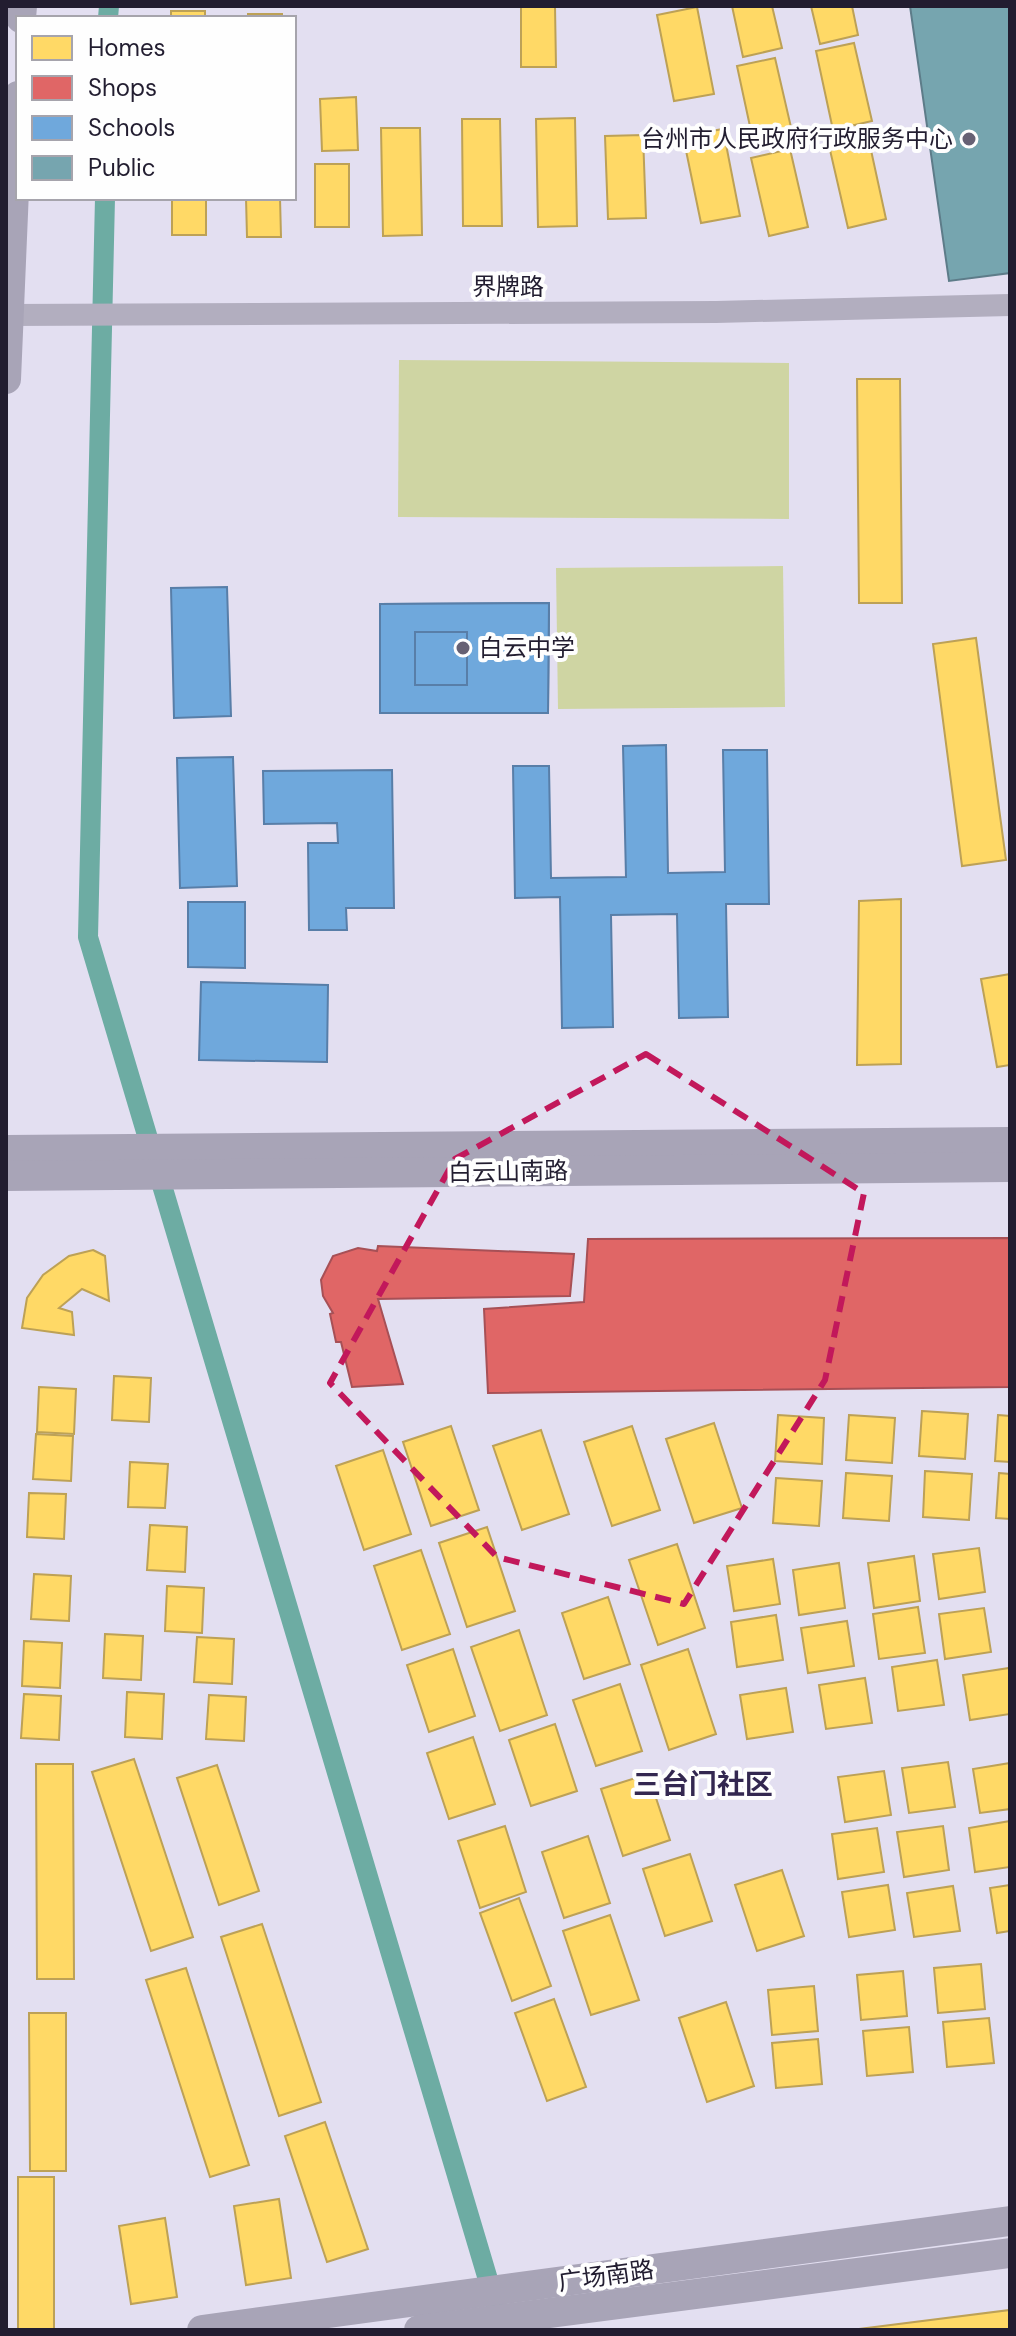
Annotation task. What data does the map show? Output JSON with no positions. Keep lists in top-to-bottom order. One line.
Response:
{"streets":{"main road":["白云山南路","广场南路"],"street":["界牌路"]},"districts":["三台门社区"],"places":["台州市人民政府行政服务中心","白云中学"],"legend":["Homes","Shops","Schools","Public"]}
